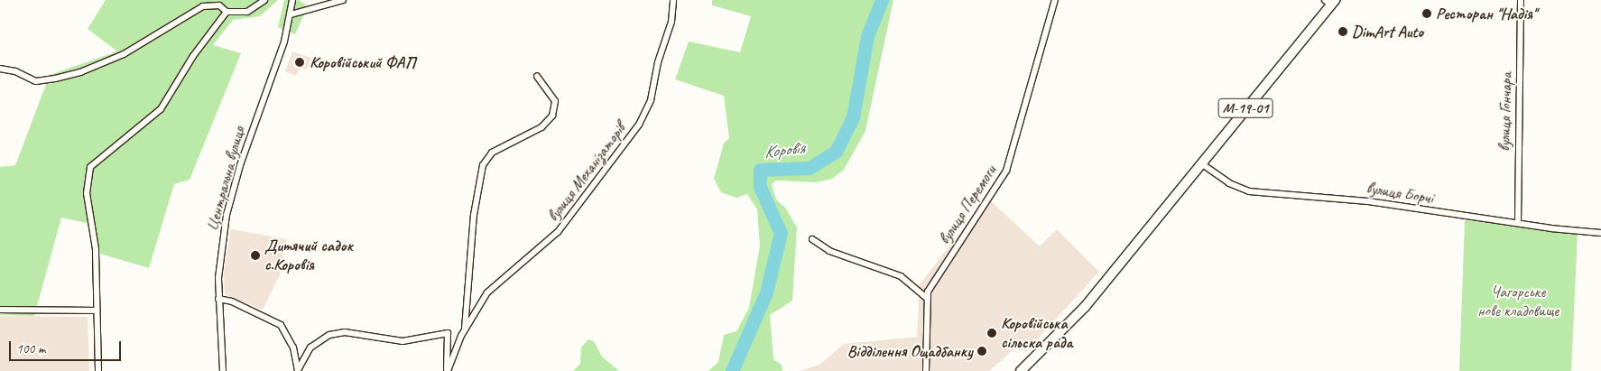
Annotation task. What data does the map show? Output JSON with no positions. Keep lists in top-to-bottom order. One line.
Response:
{"streets":{"main road":["М-19-01"],"street":["вулиця Гончара","вулиця Механізаторів","Центральна вулиця","вулиця Борчі","вулиця Перемоги"]},"crossings":[["М-19-01","вулиця Борчі"],["вулиця Гончара","вулиця Борчі"]],"water":["Коровія"],"parks":["Чагорське нове кладовище"],"places":["Ресторан \"Надія\"","DimArt Auto","Коровійський ФАП","Дитячий садок с.Коровія","Коровійська сільска рада","Відділення Ощадбанку"],"scale_bar":"100 m"}
